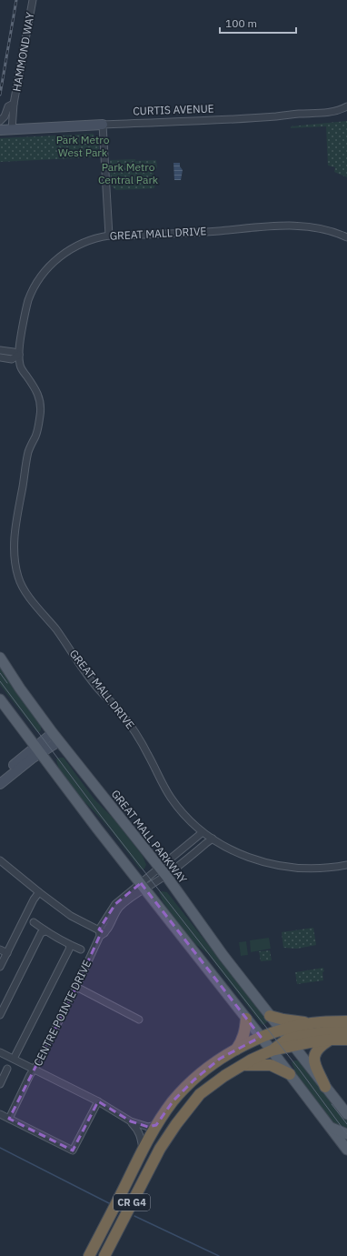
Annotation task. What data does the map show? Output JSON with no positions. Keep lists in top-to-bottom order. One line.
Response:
{"streets":{"highway":["CR G4"],"main road":["CURTIS AVENUE","GREAT MALL PARKWAY"],"street":["HAMMOND WAY","GREAT MALL DRIVE","CENTRE POINTE DRIVE"]},"crossings":[["HAMMOND WAY","CURTIS AVENUE"],["GREAT MALL DRIVE","CENTRE POINTE DRIVE"],["GREAT MALL PARKWAY","CENTRE POINTE DRIVE"],["GREAT MALL PARKWAY","CR G4"],["CENTRE POINTE DRIVE","CR G4"]],"parks":["Park Metro West Park","Park Metro Central Park"],"scale_bar":"100 m"}
